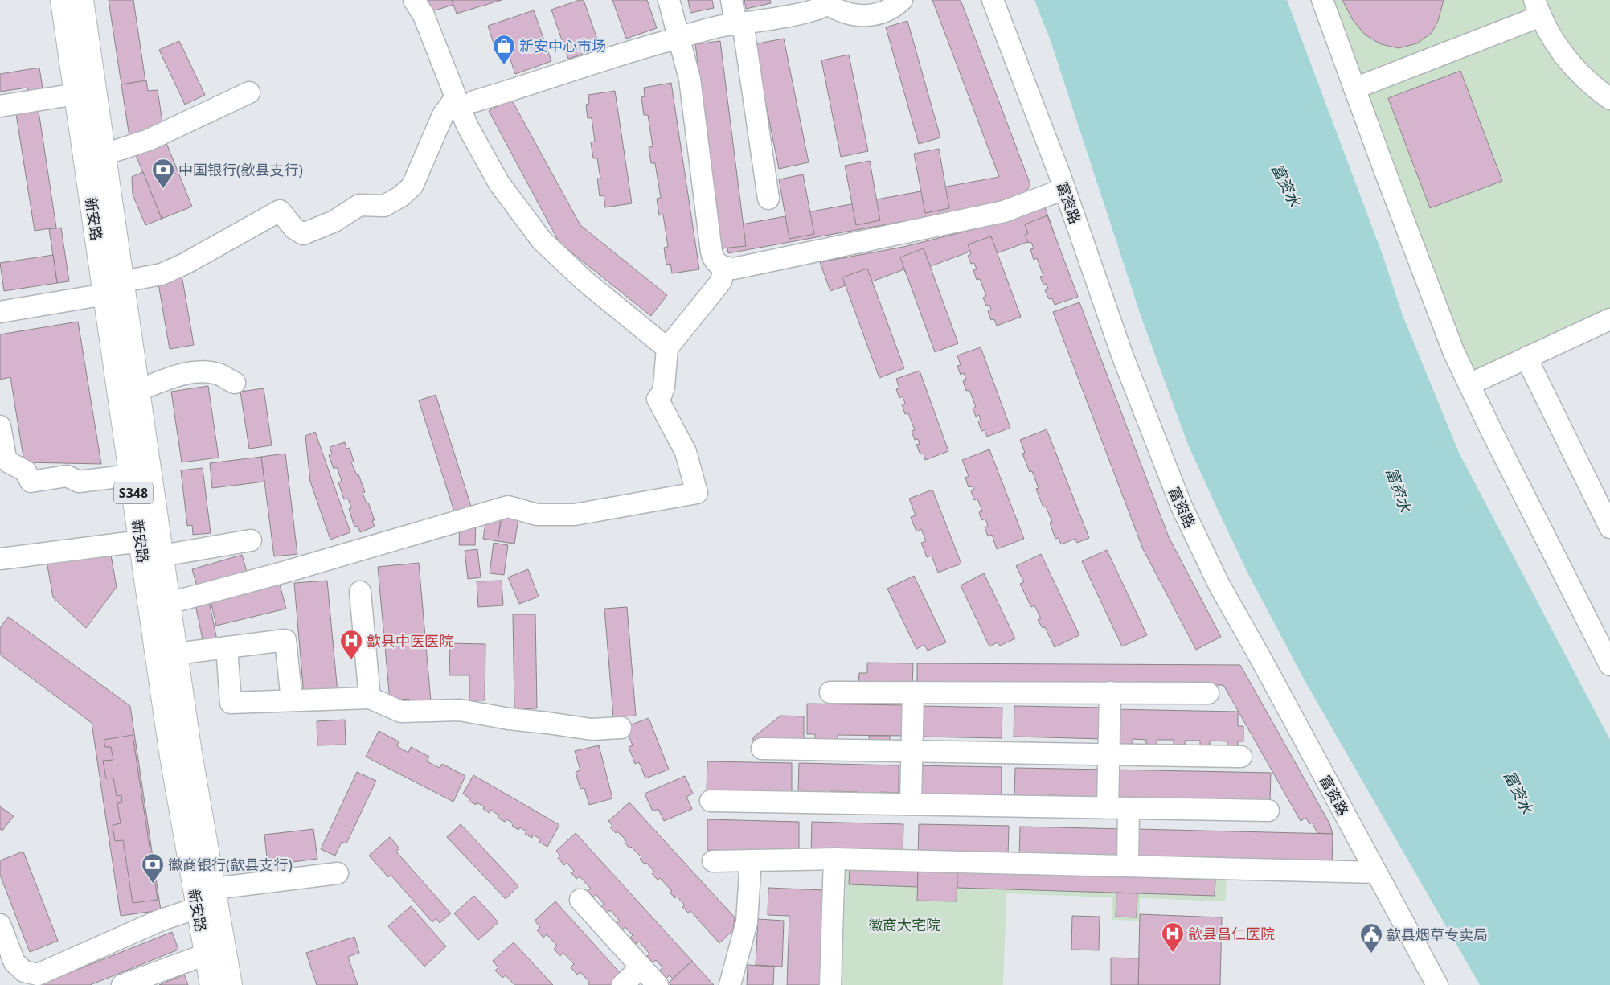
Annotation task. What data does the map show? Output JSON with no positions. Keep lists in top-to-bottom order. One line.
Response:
{"streets":{"main road":["新安路","S348"],"street":["富资路"]},"water":["富资水"],"parks":["徽商大宅院"],"places":{"shop":["新安中心市场"],"bank":["中国银行(歙县支行)","徽商银行(歙县支行)"],"hospital":["歙县中医医院","歙县昌仁医院"],"public building":["歙县烟草专卖局"]}}
